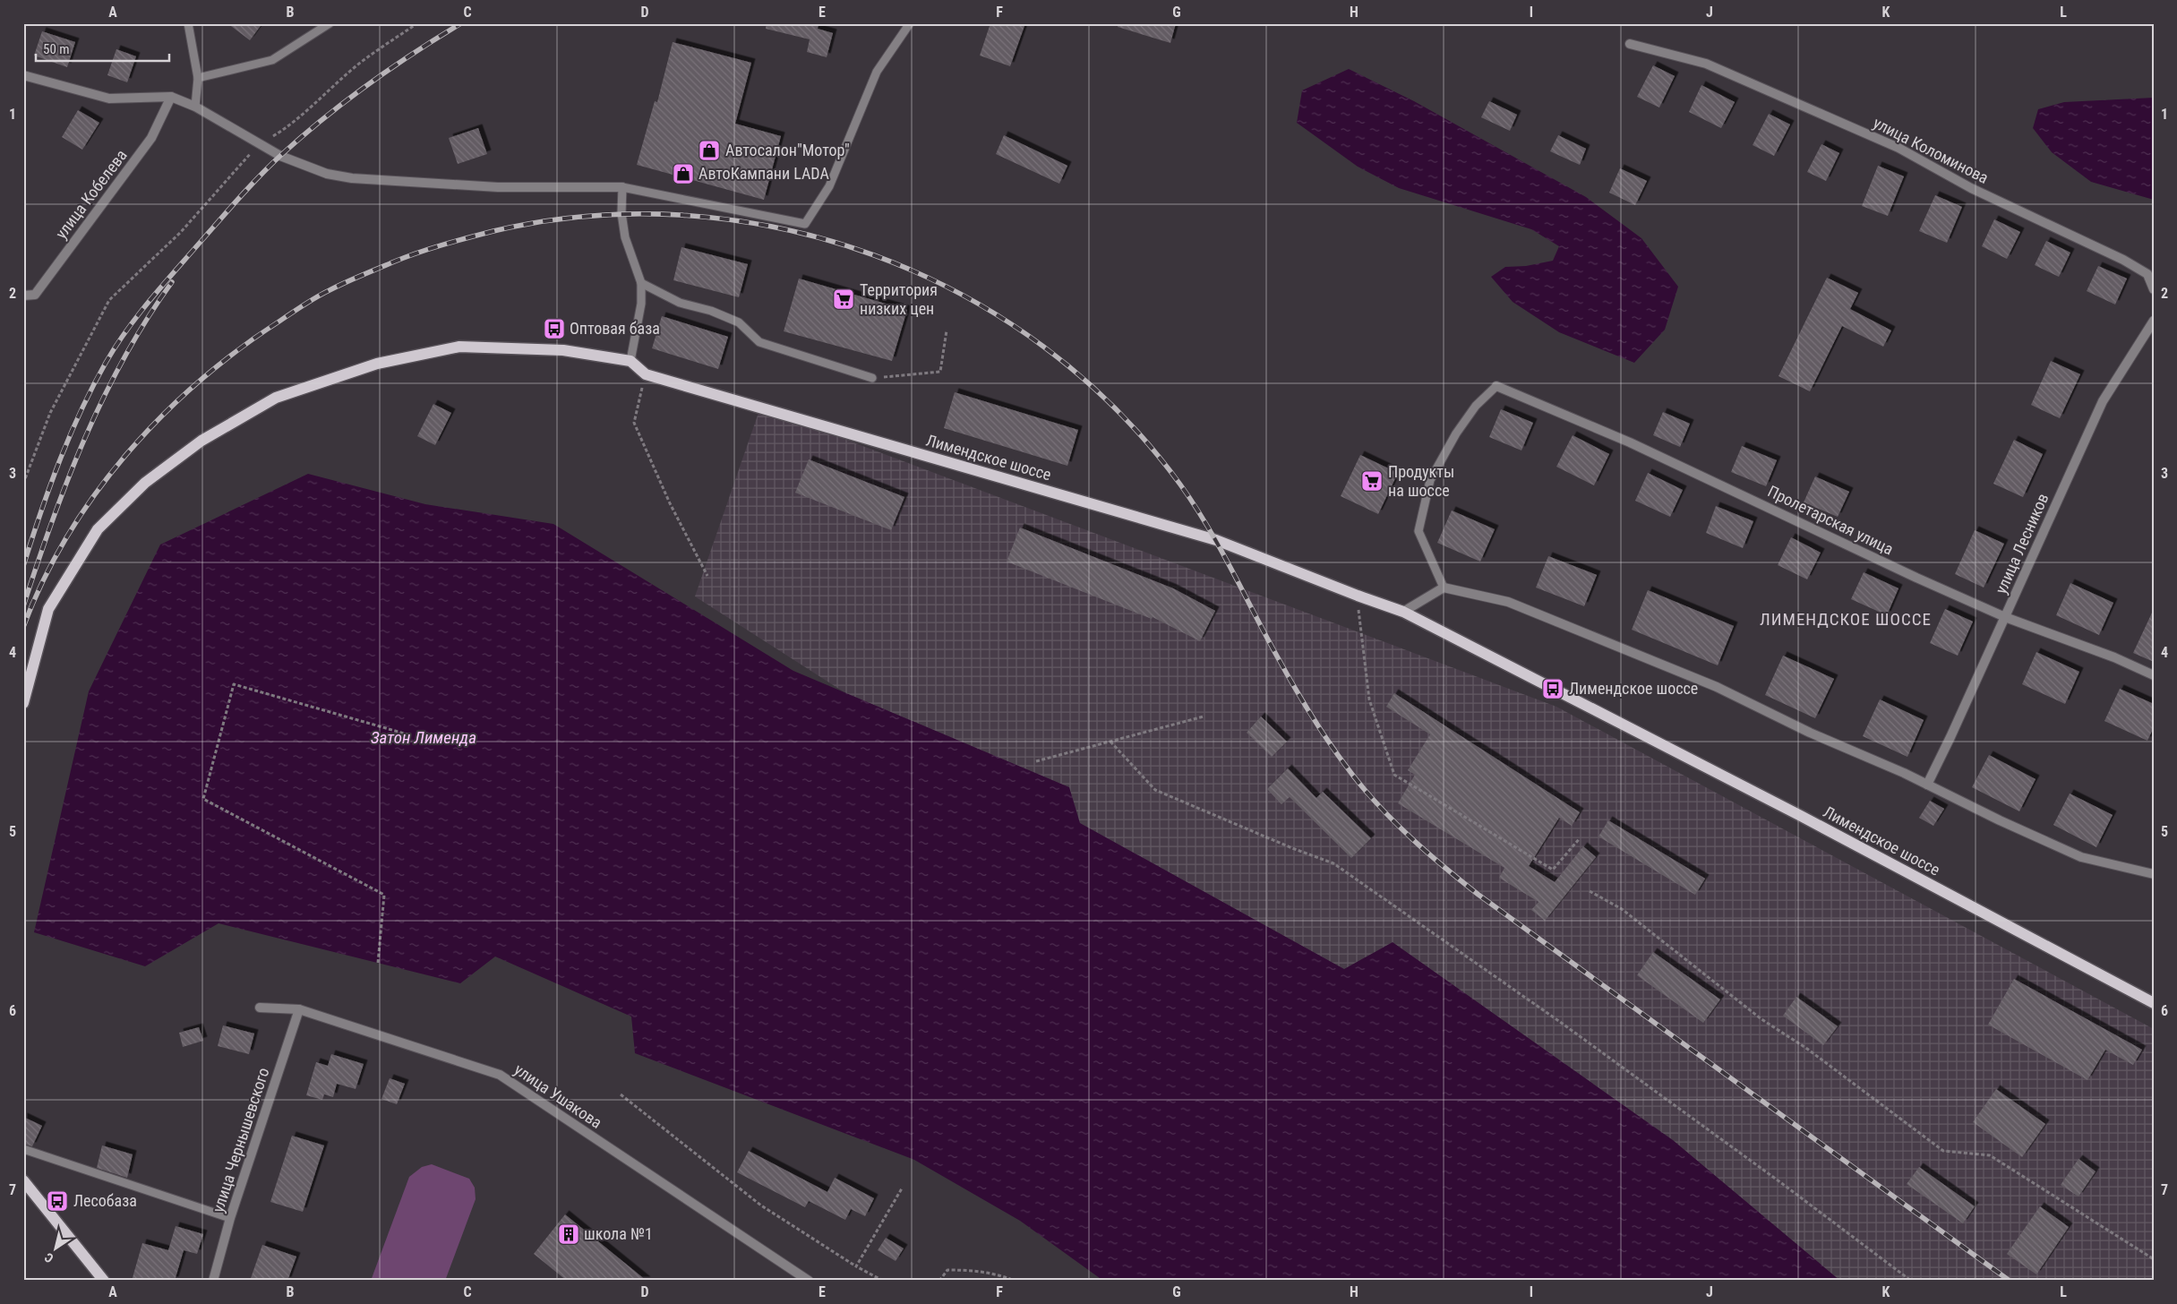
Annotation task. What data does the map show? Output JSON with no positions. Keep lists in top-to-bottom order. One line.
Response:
{"streets":{"main road":["Лимендское шоссе"],"street":["улица Коломинова","улица Кобелева","Пролетарская улица","улица Лесников","улица Ушакова","улица Чернышевского"]},"crossings":[["Пролетарская улица","улица Лесников"],["улица Ушакова","улица Чернышевского"]],"districts":["ЛИМЕНДСКОЕ ШОССЕ"],"water":["Затон Лименда"],"places":{"shop":["Автосалон\"Мотор\"","АвтоКампани LADA"],"supermarket":["Территория низких цен","Продукты на шоссе"],"bus stop":["Оптовая база","Лимендское шоссе","Лесобаза"],"building":["школа №1"]},"scale_bar":"50 m","north":"bottom left","grid":{"columns":["A","B","C","D","E","F","G","H","I","J","K","L"],"rows":["1","2","3","4","5","6","7"]}}
